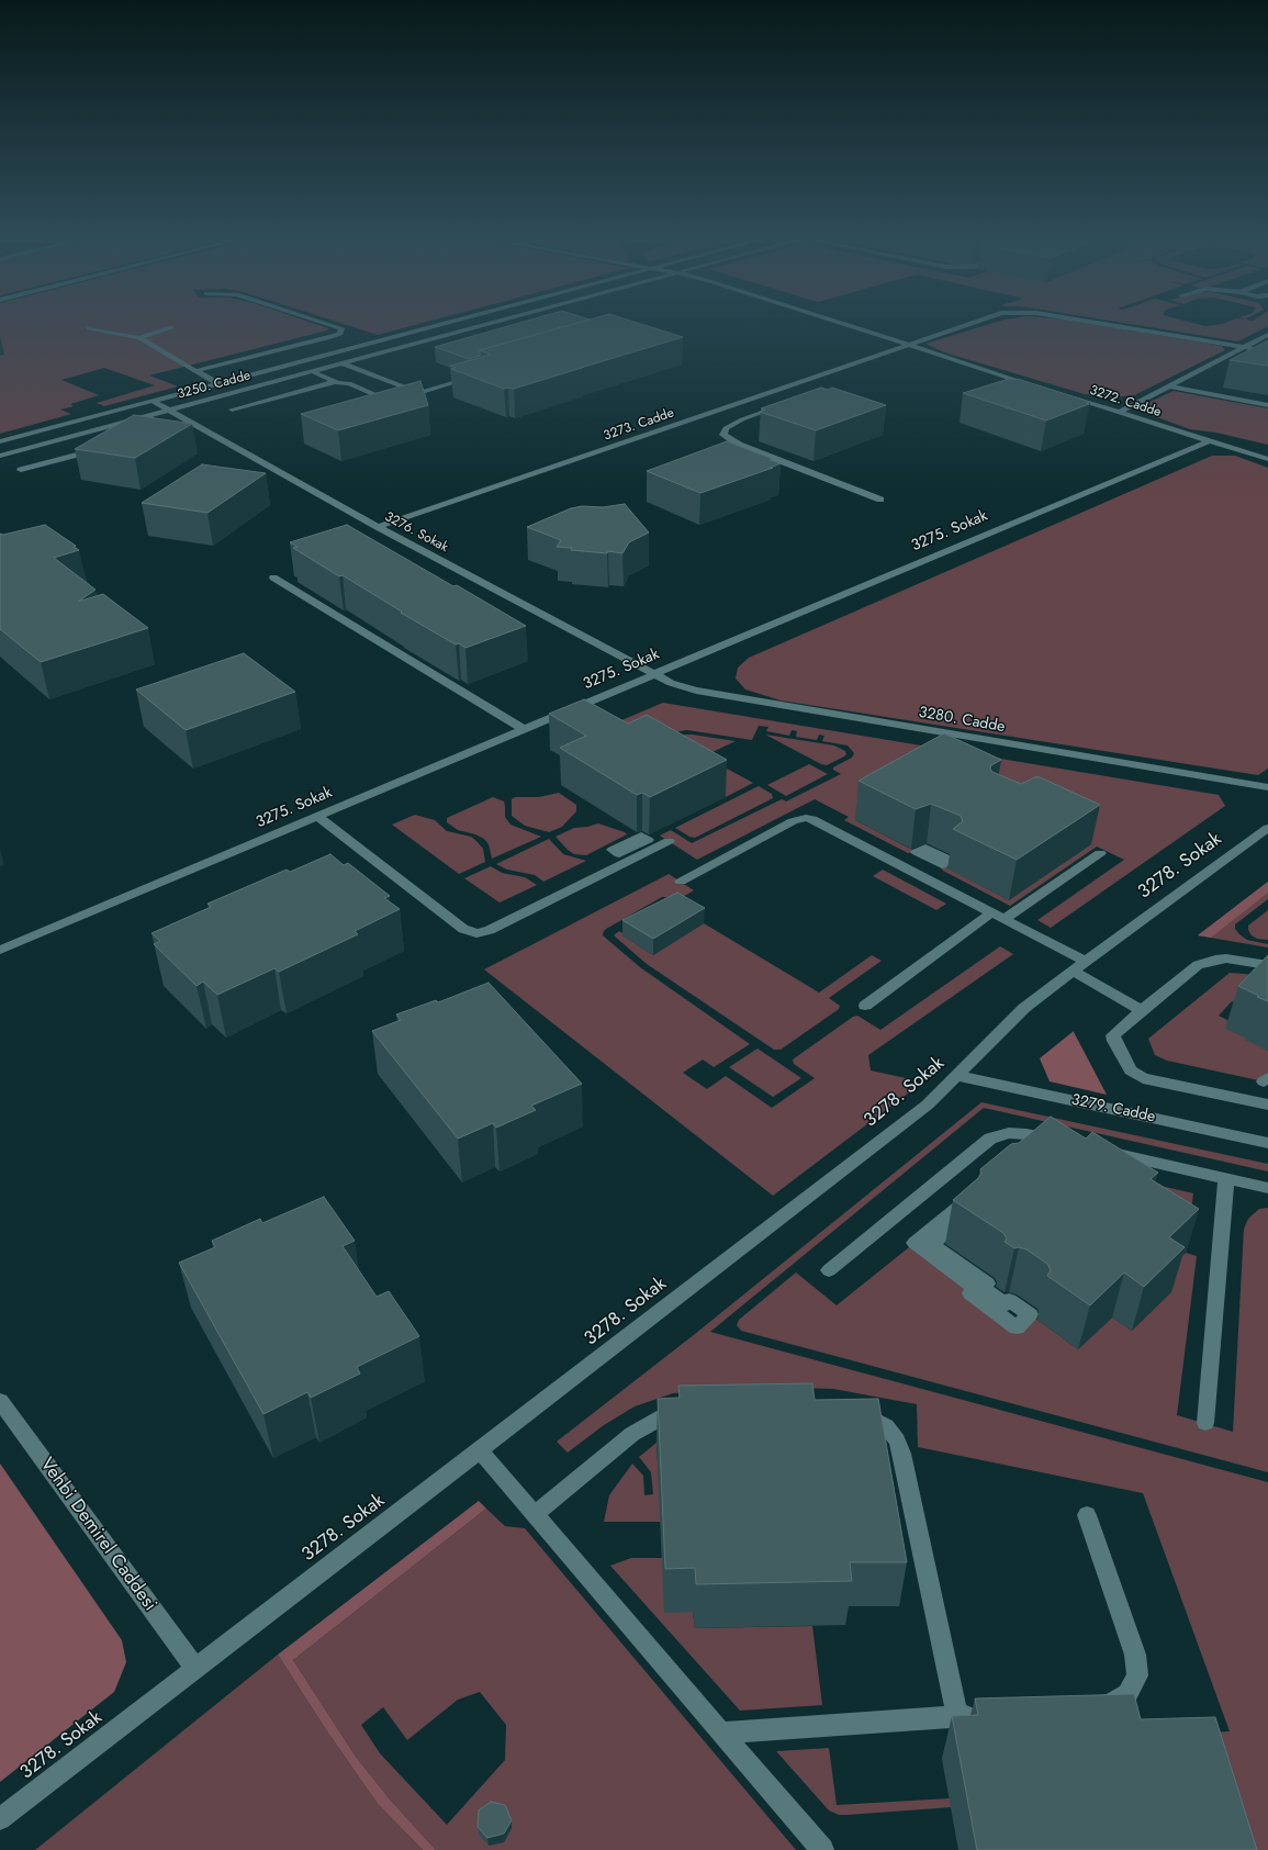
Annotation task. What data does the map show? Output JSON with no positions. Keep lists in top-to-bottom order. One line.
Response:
{"streets":{"street":["3250. Cadde","3272. Cadde","3273. Cadde","3275. Sokak","3276. Sokak","3280. Cadde","3278. Sokak","3279. Cadde","Vehbi Demirel Caddesi"]},"crossings":[["3250. Cadde","3276. Sokak"],["3272. Cadde","3275. Sokak"],["3273. Cadde","3276. Sokak"],["3275. Sokak","3276. Sokak"],["3275. Sokak","3280. Cadde"],["3276. Sokak","3280. Cadde"],["3278. Sokak","3279. Cadde"],["3278. Sokak","Vehbi Demirel Caddesi"]]}
